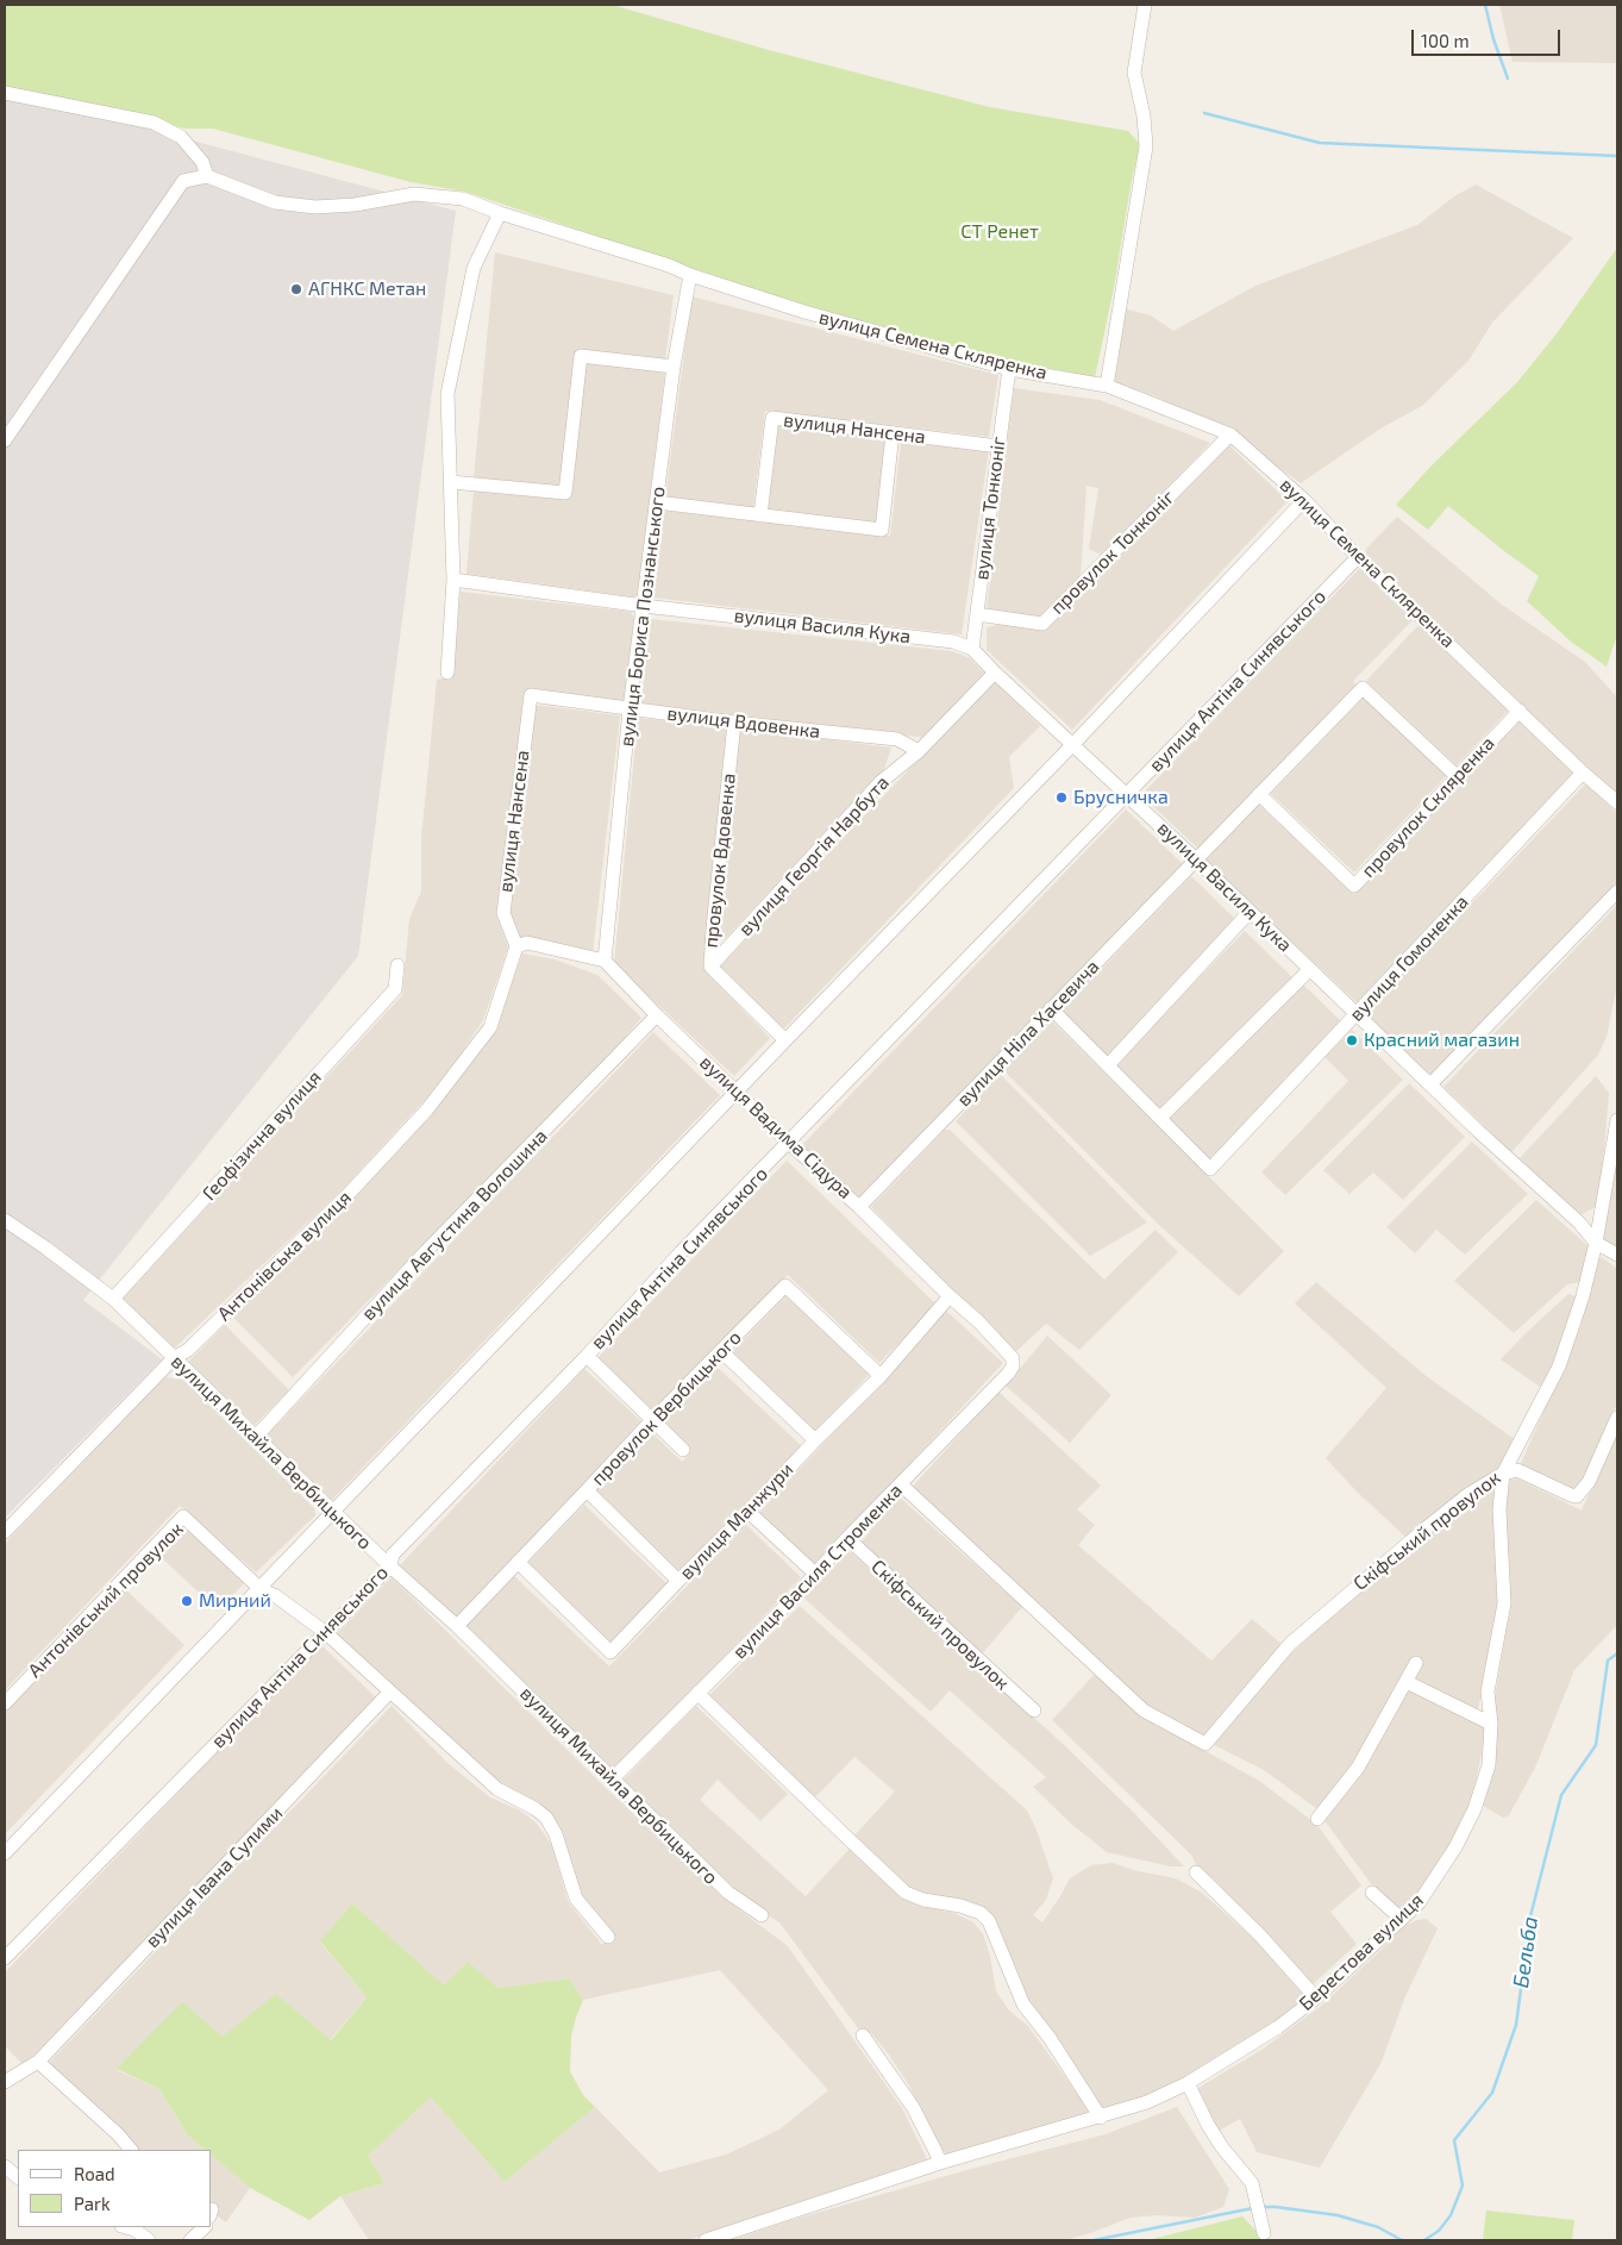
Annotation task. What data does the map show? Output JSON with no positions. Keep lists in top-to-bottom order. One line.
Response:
{"streets":{"street":["вулиця Семена Скляренка","вулиця Нансена","вулиця Тонконіг","провулок Тонконіг","вулиця Бориса Познанського","вулиця Василя Кука","вулиця Антіна Синявського","вулиця Вдовенка","провулок Скляренка","вулиця Георгія Нарбута","провулок Вдовенка","вулиця Гомоненка","вулиця Ніла Хасевича","вулиця Вадима Сідура","Геофізична вулиця","вулиця Августина Волошина","Антонівська вулиця","провулок Вербицького","вулиця Михайла Вербицького","вулиця Манжури","Скіфський провулок","вулиця Василя Строменка","Антонівський провулок","вулиця Івана Сулими","Берестова вулиця"]},"crossings":[["вулиця Семена Скляренка","вулиця Тонконіг"],["вулиця Семена Скляренка","провулок Тонконіг"],["вулиця Семена Скляренка","вулиця Бориса Познанського"],["вулиця Семена Скляренка","вулиця Антіна Синявського"],["вулиця Семена Скляренка","провулок Скляренка"],["вулиця Семена Скляренка","вулиця Гомоненка"],["вулиця Нансена","вулиця Тонконіг"],["вулиця Нансена","вулиця Вдовенка"],["вулиця Нансена","Антонівська вулиця"],["вулиця Тонконіг","провулок Тонконіг"],["вулиця Тонконіг","вулиця Василя Кука"],["вулиця Бориса Познанського","вулиця Василя Кука"],["вулиця Бориса Познанського","вулиця Вдовенка"],["вулиця Бориса Познанського","вулиця Вадима Сідура"],["вулиця Василя Кука","вулиця Антіна Синявського"],["вулиця Василя Кука","вулиця Георгія Нарбута"],["вулиця Василя Кука","вулиця Гомоненка"],["вулиця Василя Кука","вулиця Ніла Хасевича"],["вулиця Василя Кука","Скіфський провулок"],["вулиця Антіна Синявського","вулиця Вадима Сідура"],["вулиця Антіна Синявського","вулиця Михайла Вербицького"],["вулиця Вдовенка","вулиця Георгія Нарбута"],["вулиця Вдовенка","провулок Вдовенка"],["провулок Скляренка","вулиця Ніла Хасевича"],["вулиця Георгія Нарбута","провулок Вдовенка"],["вулиця Ніла Хасевича","вулиця Вадима Сідура"],["вулиця Вадима Сідура","вулиця Августина Волошина"],["вулиця Вадима Сідура","вулиця Манжури"],["вулиця Вадима Сідура","вулиця Василя Строменка"],["Геофізична вулиця","вулиця Михайла Вербицького"],["вулиця Августина Волошина","вулиця Михайла Вербицького"],["Антонівська вулиця","вулиця Михайла Вербицького"],["провулок Вербицького","вулиця Михайла Вербицького"],["провулок Вербицького","вулиця Манжури"],["вулиця Михайла Вербицького","вулиця Василя Строменка"],["Скіфський провулок","вулиця Василя Строменка"],["Скіфський провулок","Берестова вулиця"]],"water":["Бельба"],"parks":["СТ Ренет"],"places":["АГНКС Метан","Брусничка","Красний магазин","Мирний"],"legend":["Road","Park"],"scale_bar":"100 m"}
